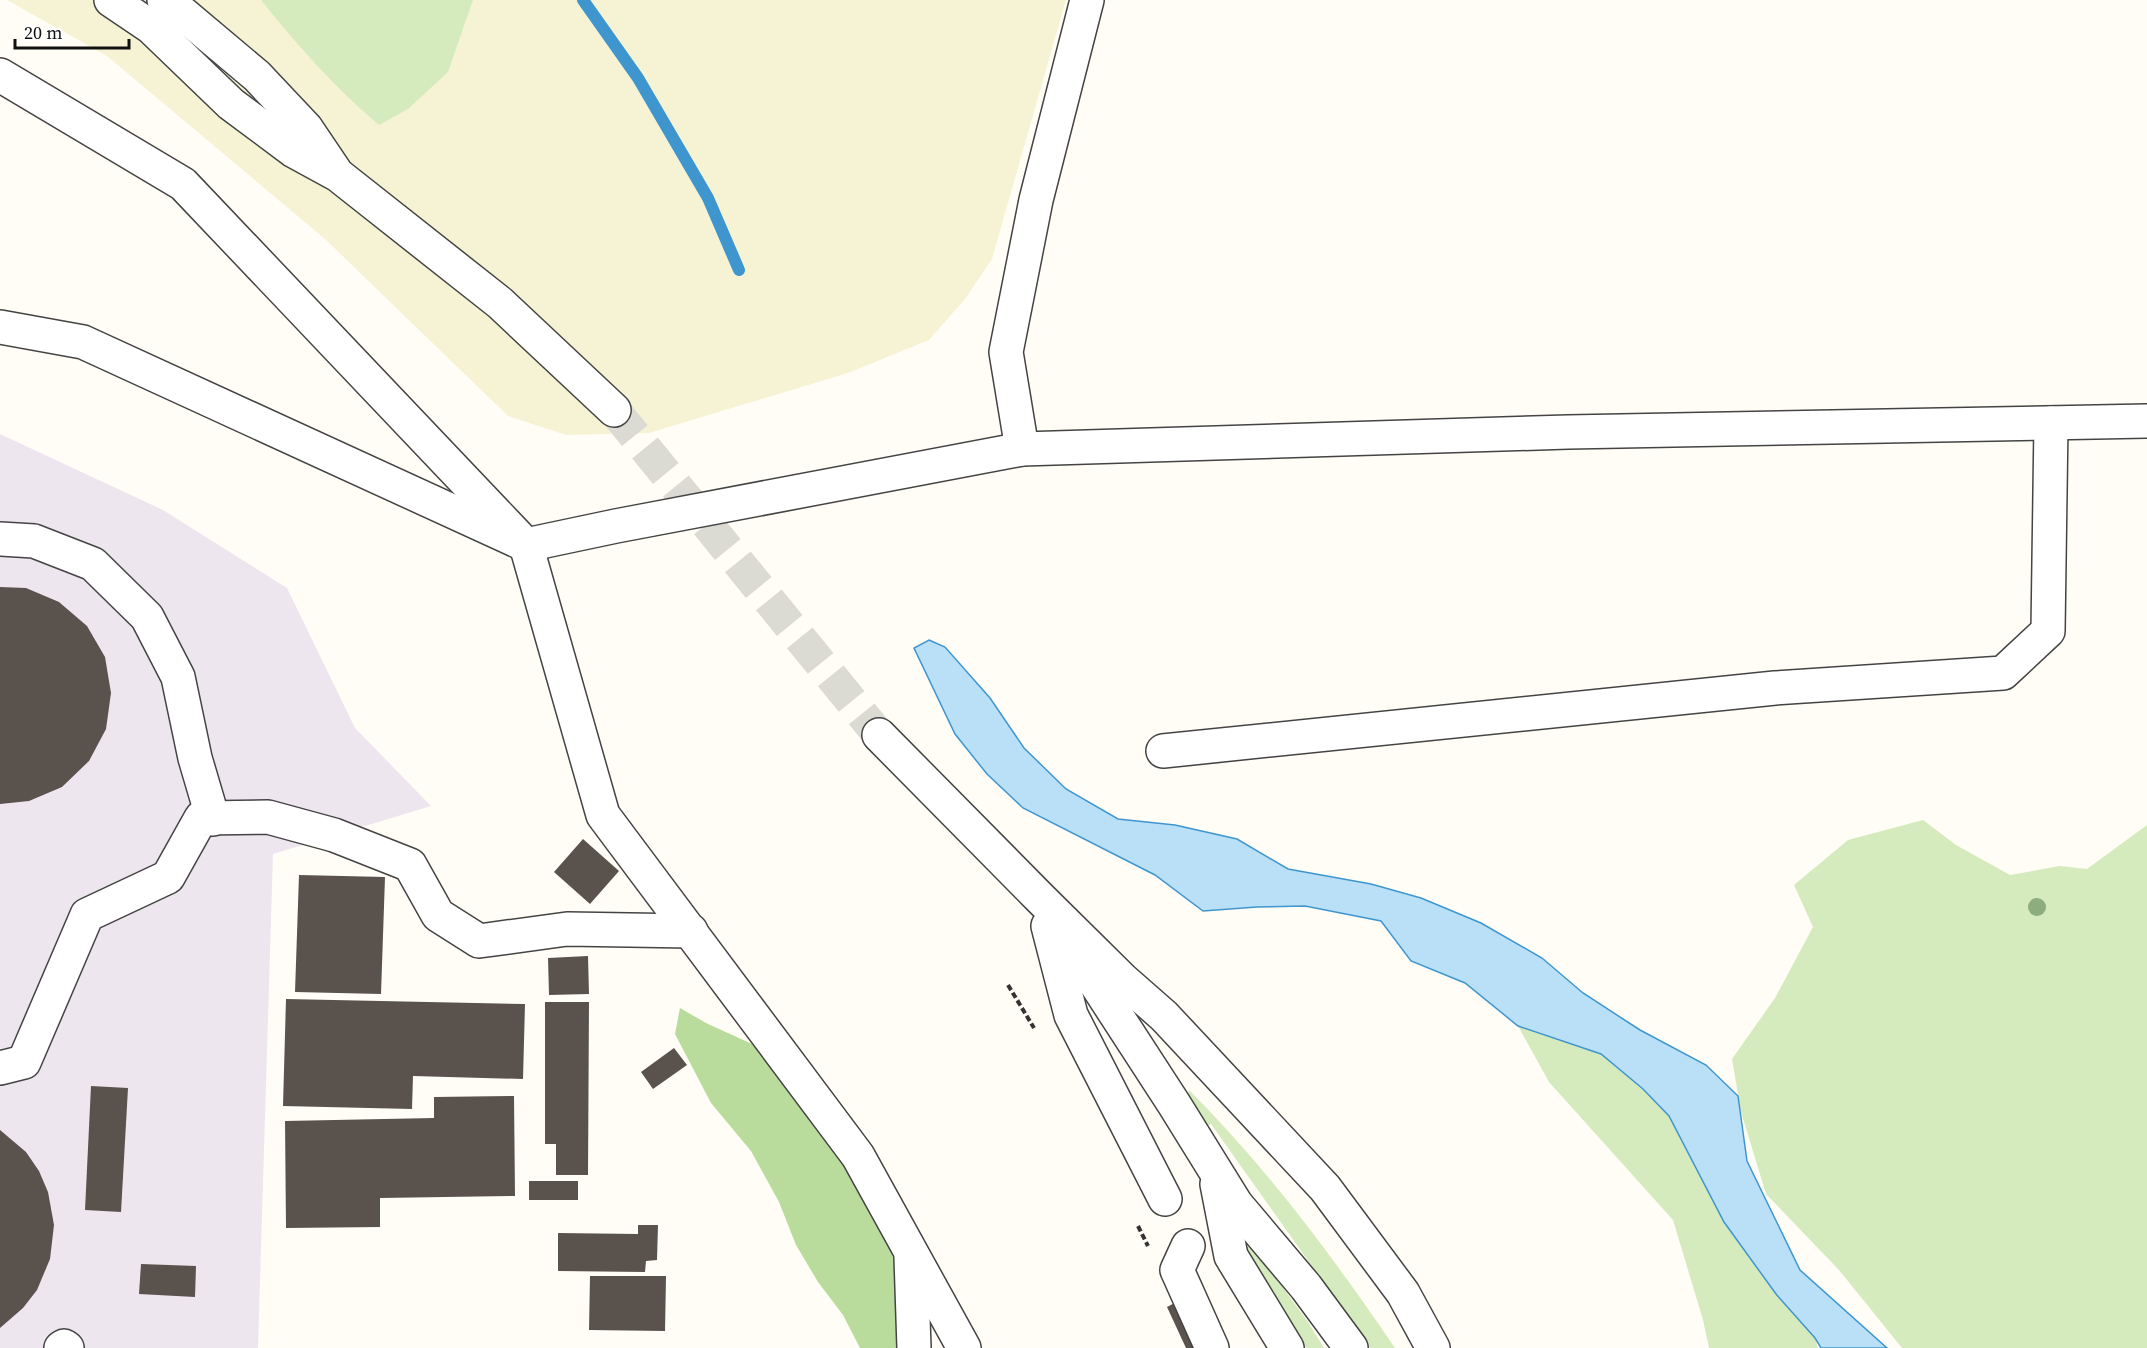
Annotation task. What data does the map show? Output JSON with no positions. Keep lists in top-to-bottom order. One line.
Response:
{"scale_bar":"20 m"}
